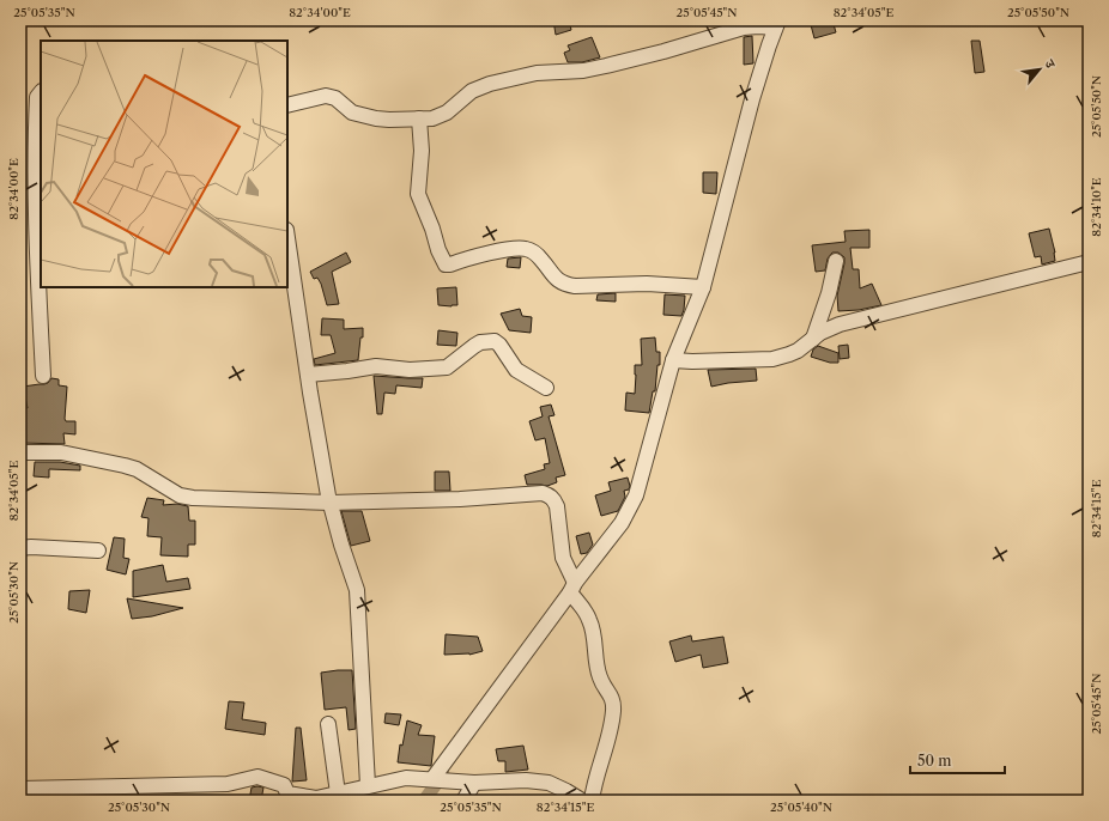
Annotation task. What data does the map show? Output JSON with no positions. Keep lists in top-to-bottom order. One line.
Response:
{"scale_bar":"50 m","north":"top right","coordinates":["25°05'35\"N","82°34'00\"E","25°05'45\"N","82°34'05\"E","25°05'50\"N","82°34'10\"E","82°34'15\"E","25°05'30\"N","25°05'40\"N"]}
